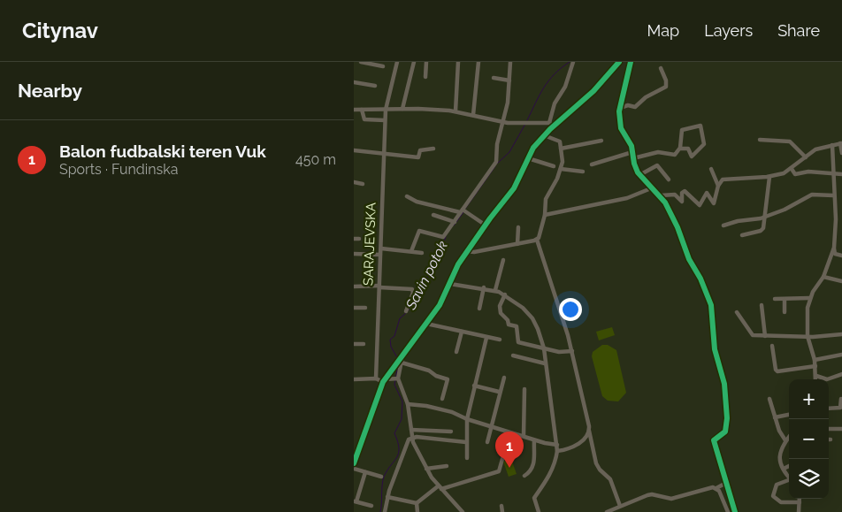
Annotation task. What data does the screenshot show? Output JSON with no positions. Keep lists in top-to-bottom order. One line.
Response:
{"streets":{"street":["SARAJEVSKA"]},"water":["Savin potok"],"page":{"header":"Citynav","nav":["Map","Layers","Share"],"heading":"Nearby","list":[{"mark":"1","name":"Balon fudbalski teren Vuk","note":"Sports · Fundinska","value":"450 m"}],"map_buttons":["+","−"],"pins":"1"}}
